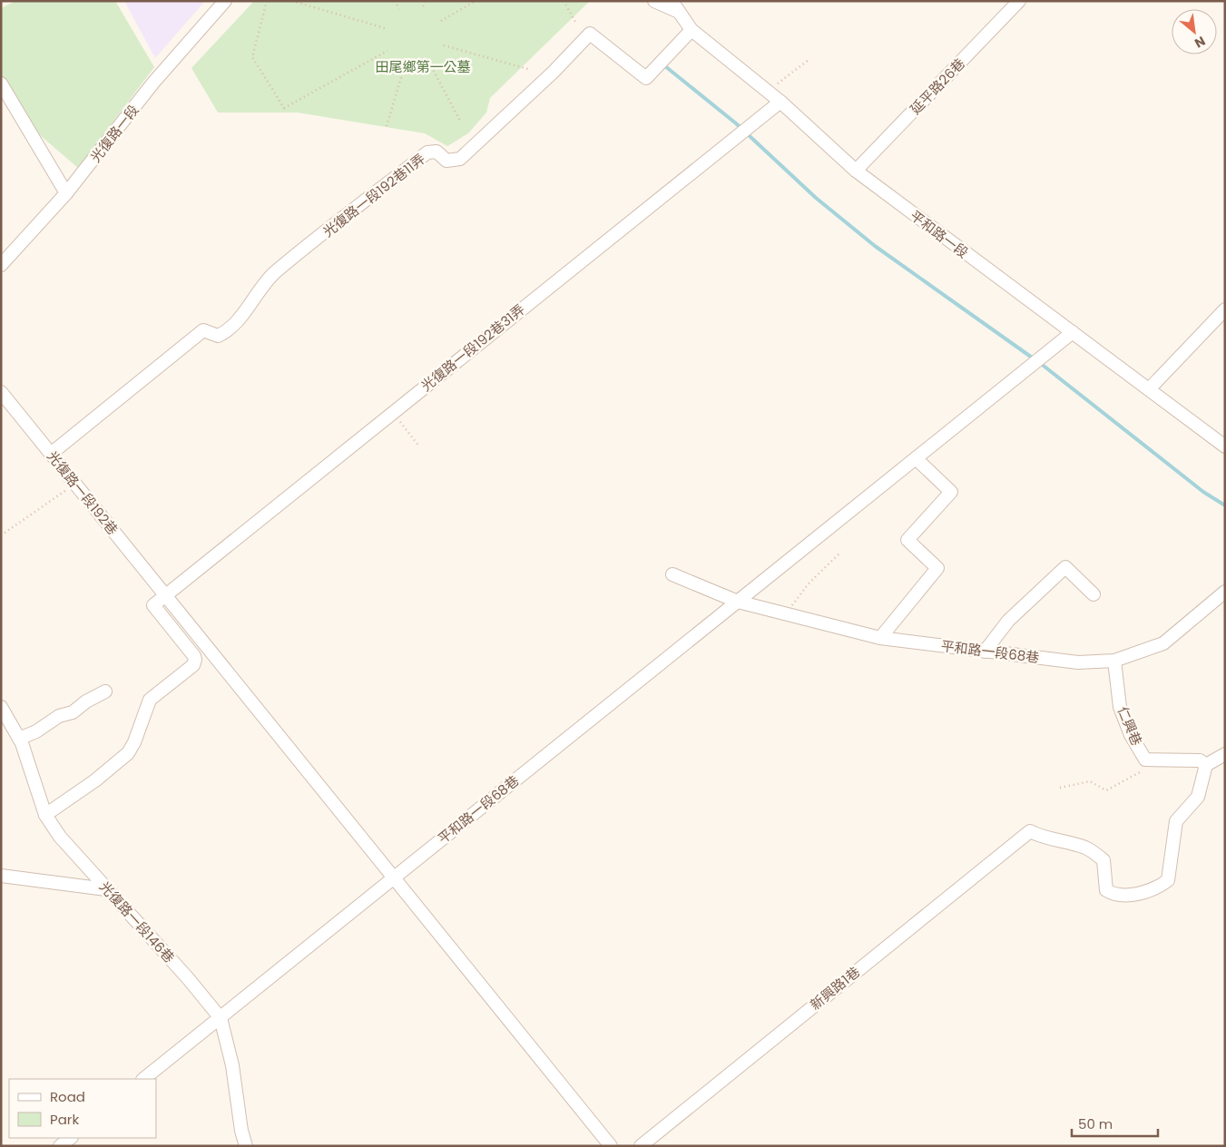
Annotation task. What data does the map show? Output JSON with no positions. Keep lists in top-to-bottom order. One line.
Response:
{"streets":{"street":["延平路26巷","光復路一段","光復路一段192巷11弄","平和路一段","光復路一段192巷31弄","光復路一段192巷","平和路一段68巷","仁興巷","光復路一段146巷","新興路1巷"]},"crossings":[["延平路26巷","平和路一段"],["光復路一段192巷11弄","平和路一段"],["光復路一段192巷11弄","光復路一段192巷"],["平和路一段","光復路一段192巷31弄"],["平和路一段","平和路一段68巷"],["光復路一段192巷31弄","光復路一段192巷"],["光復路一段192巷","平和路一段68巷"],["平和路一段68巷","仁興巷"],["平和路一段68巷","光復路一段146巷"],["仁興巷","新興路1巷"]],"parks":["田尾鄉第一公墓"],"legend":["Road","Park"],"scale_bar":"50 m","north":"bottom right"}
